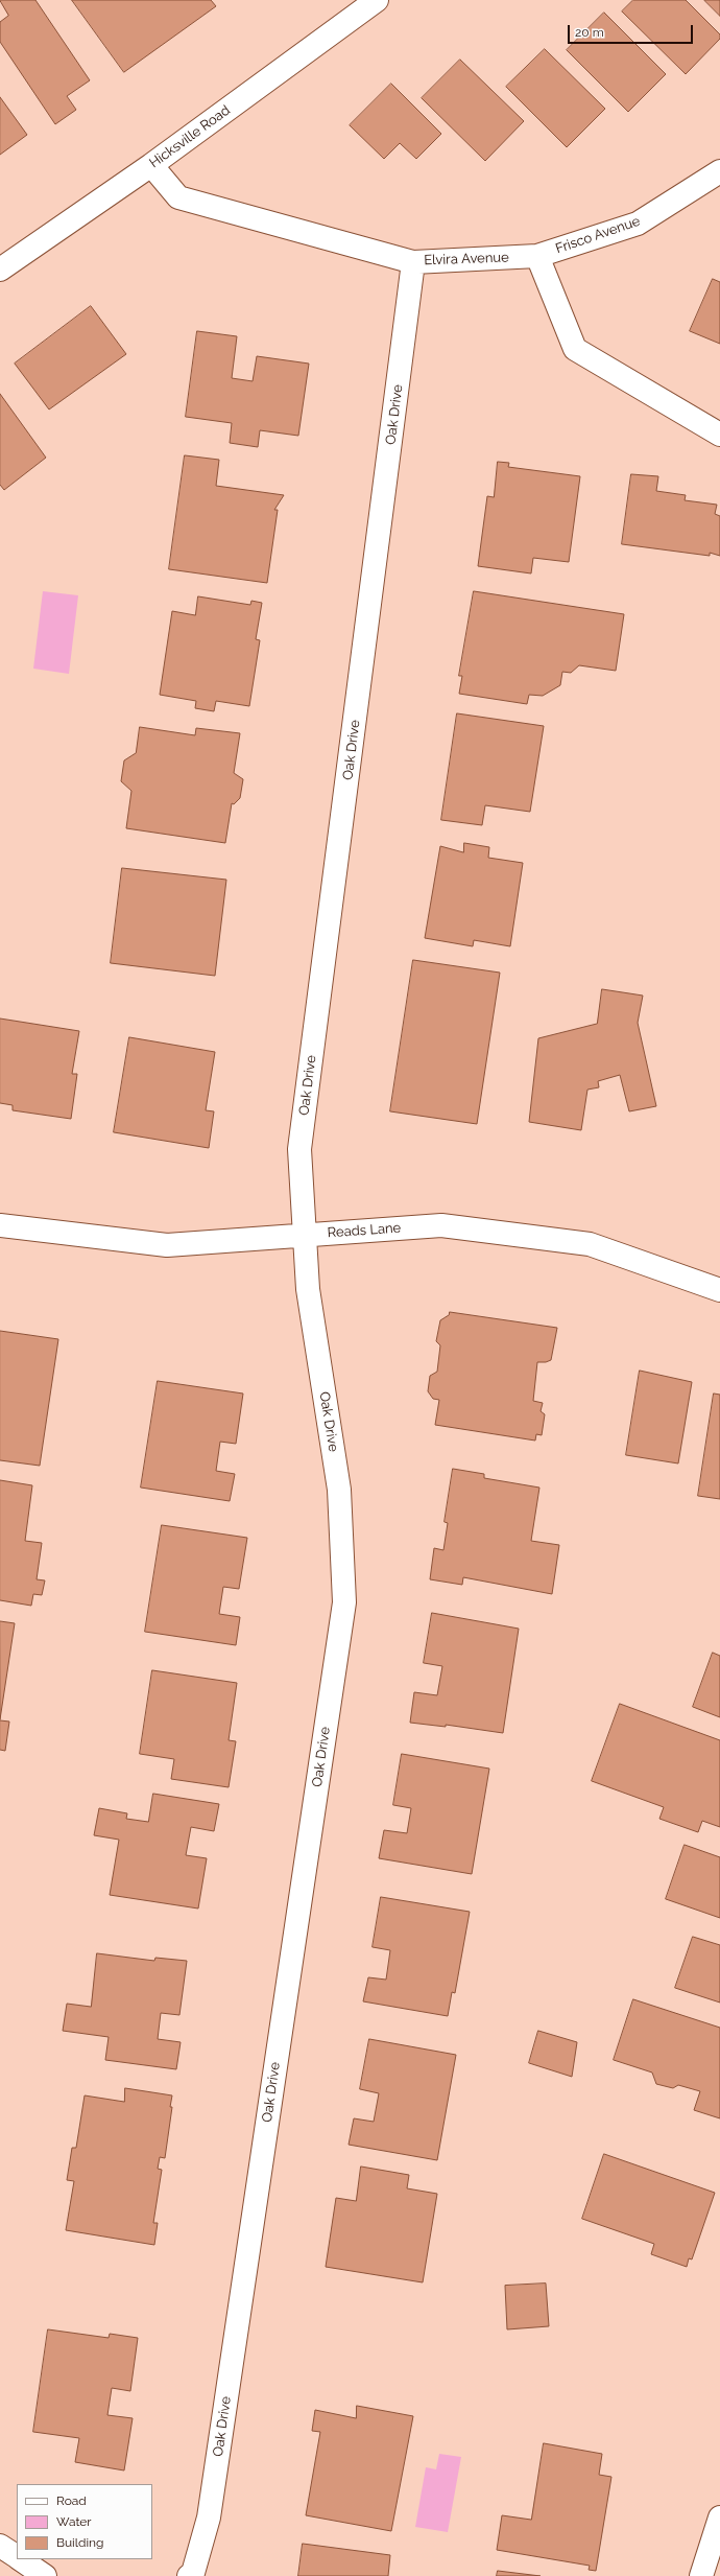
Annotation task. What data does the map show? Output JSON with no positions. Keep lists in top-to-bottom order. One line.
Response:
{"streets":{"street":["Hicksville Road","Frisco Avenue","Elvira Avenue","Oak Drive","Reads Lane"]},"crossings":[["Hicksville Road","Elvira Avenue"],["Frisco Avenue","Elvira Avenue"],["Elvira Avenue","Oak Drive"],["Oak Drive","Reads Lane"]],"legend":["Road","Water","Building"],"scale_bar":"20 m"}
